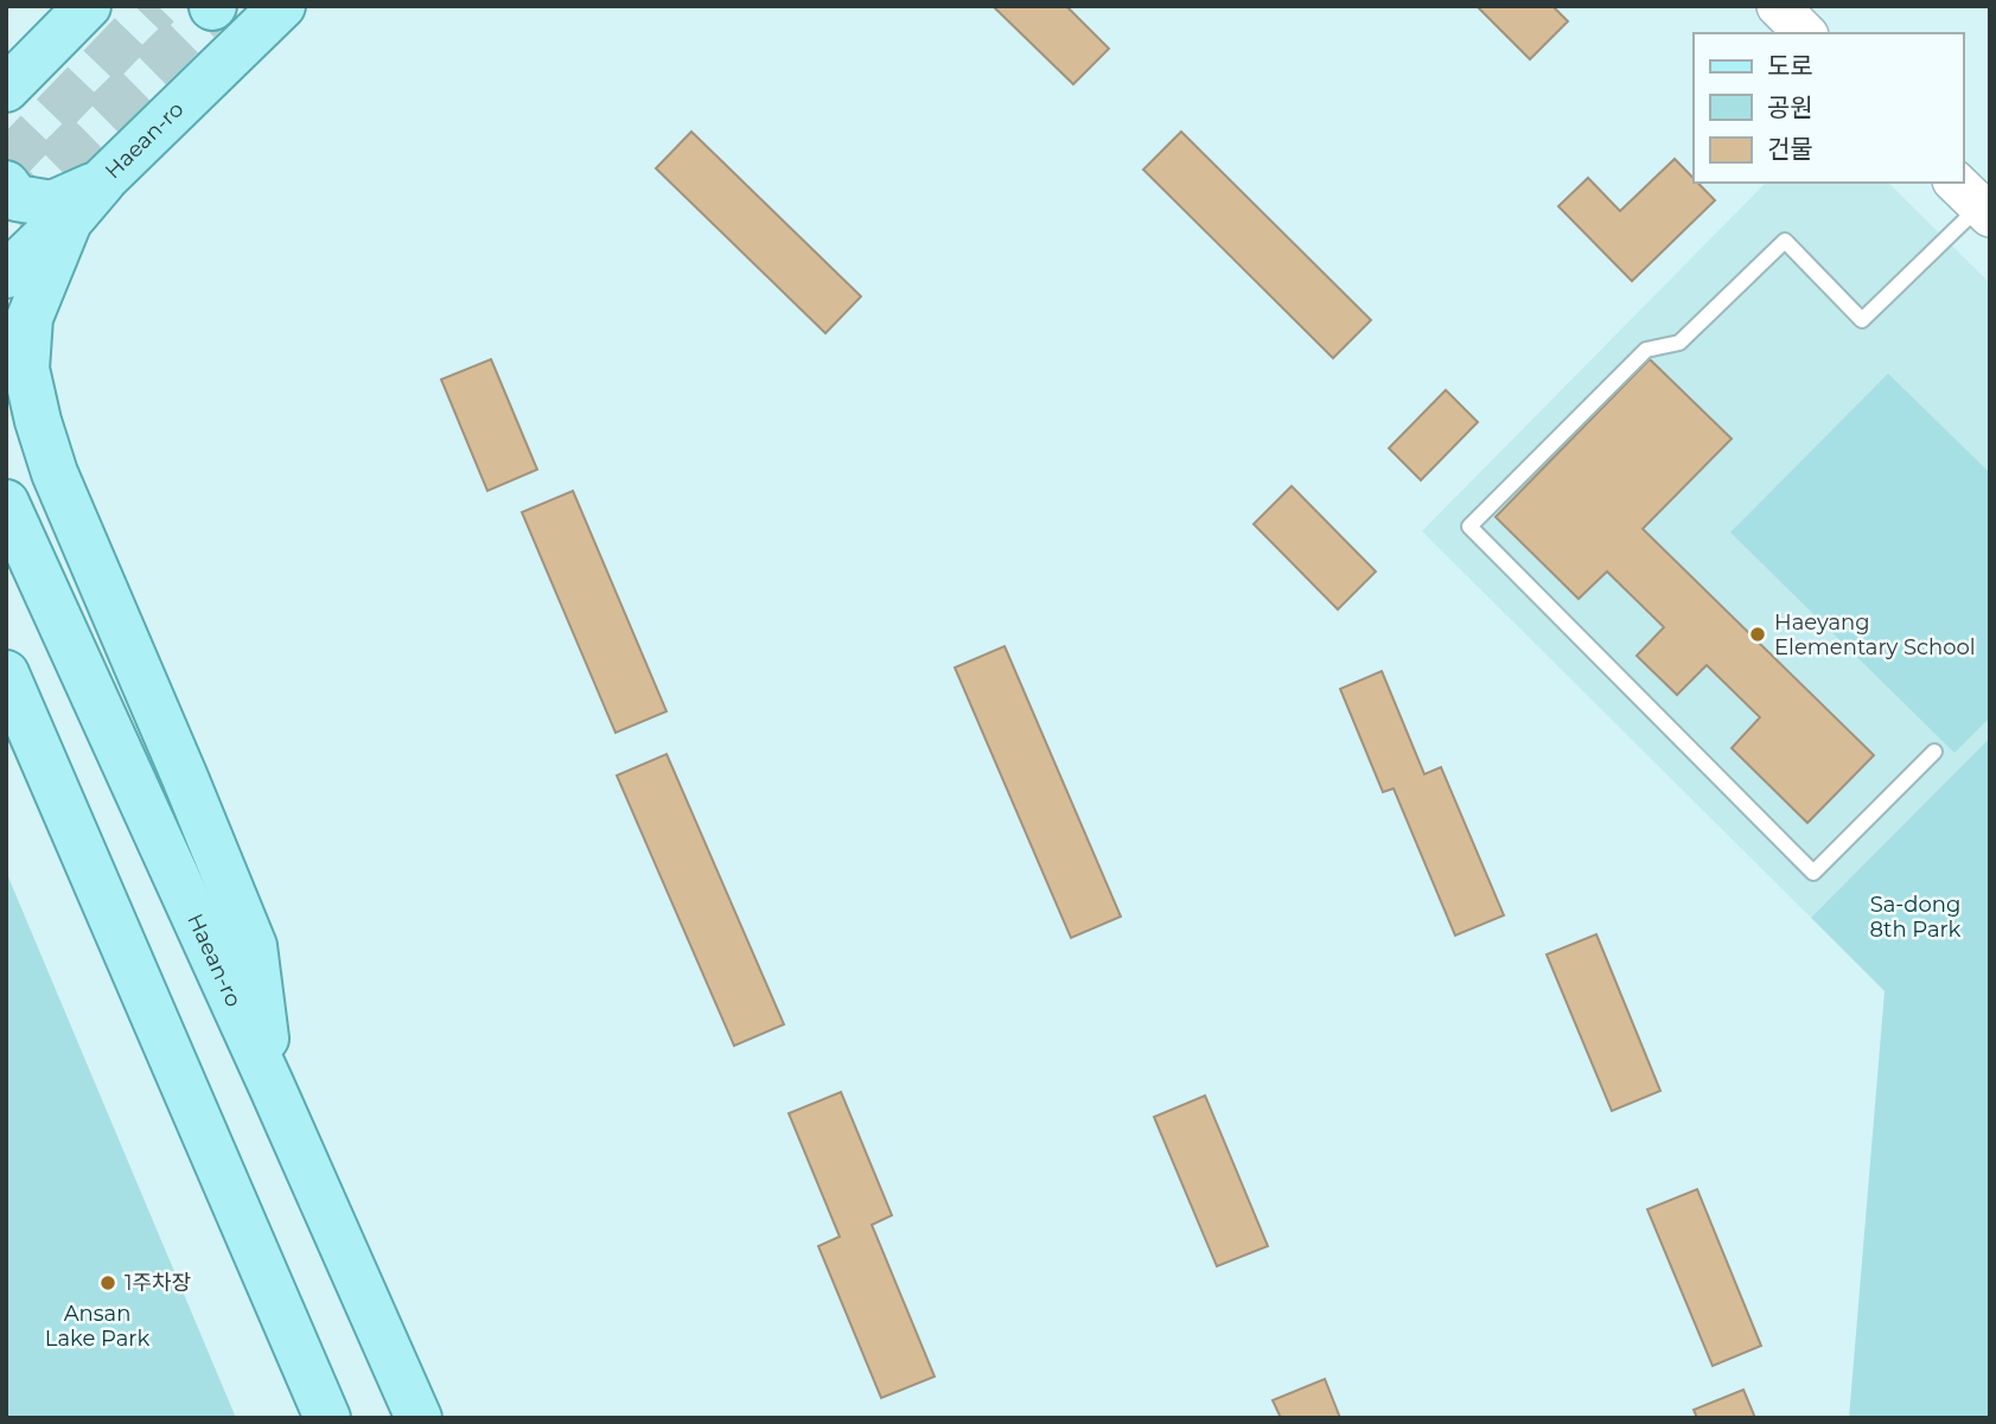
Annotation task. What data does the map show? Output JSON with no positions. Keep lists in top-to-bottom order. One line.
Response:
{"streets":{"main road":["Haean-ro"]},"parks":["Sa-dong 8th Park","Ansan Lake Park"],"places":["Haeyang Elementary School","1주차장"],"legend":["도로","공원","건물"]}
